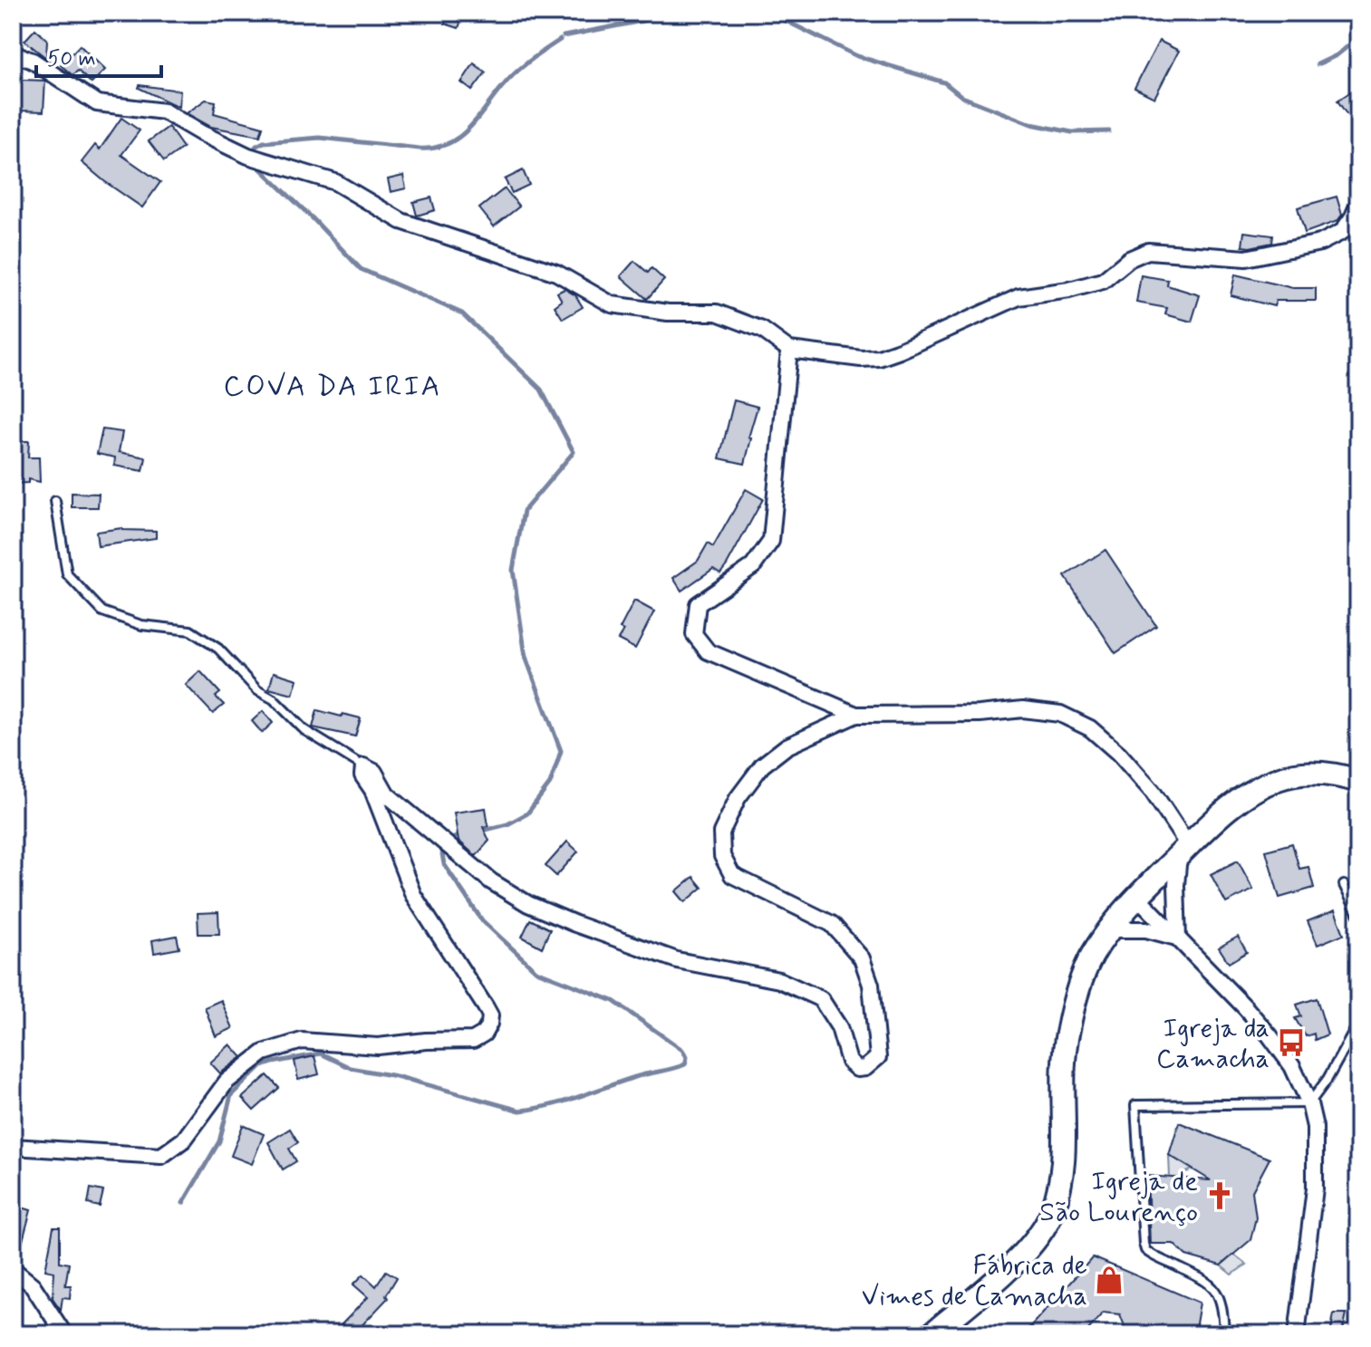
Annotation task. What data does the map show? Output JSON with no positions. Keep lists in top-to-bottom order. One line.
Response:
{"districts":["COVA DA IRIA"],"places":{"bus stop":["Igreja da Camacha"],"church":["Igreja de São Lourenço"],"shop":["Fábrica de Vimes de Camacha"]},"scale_bar":"50 m"}
